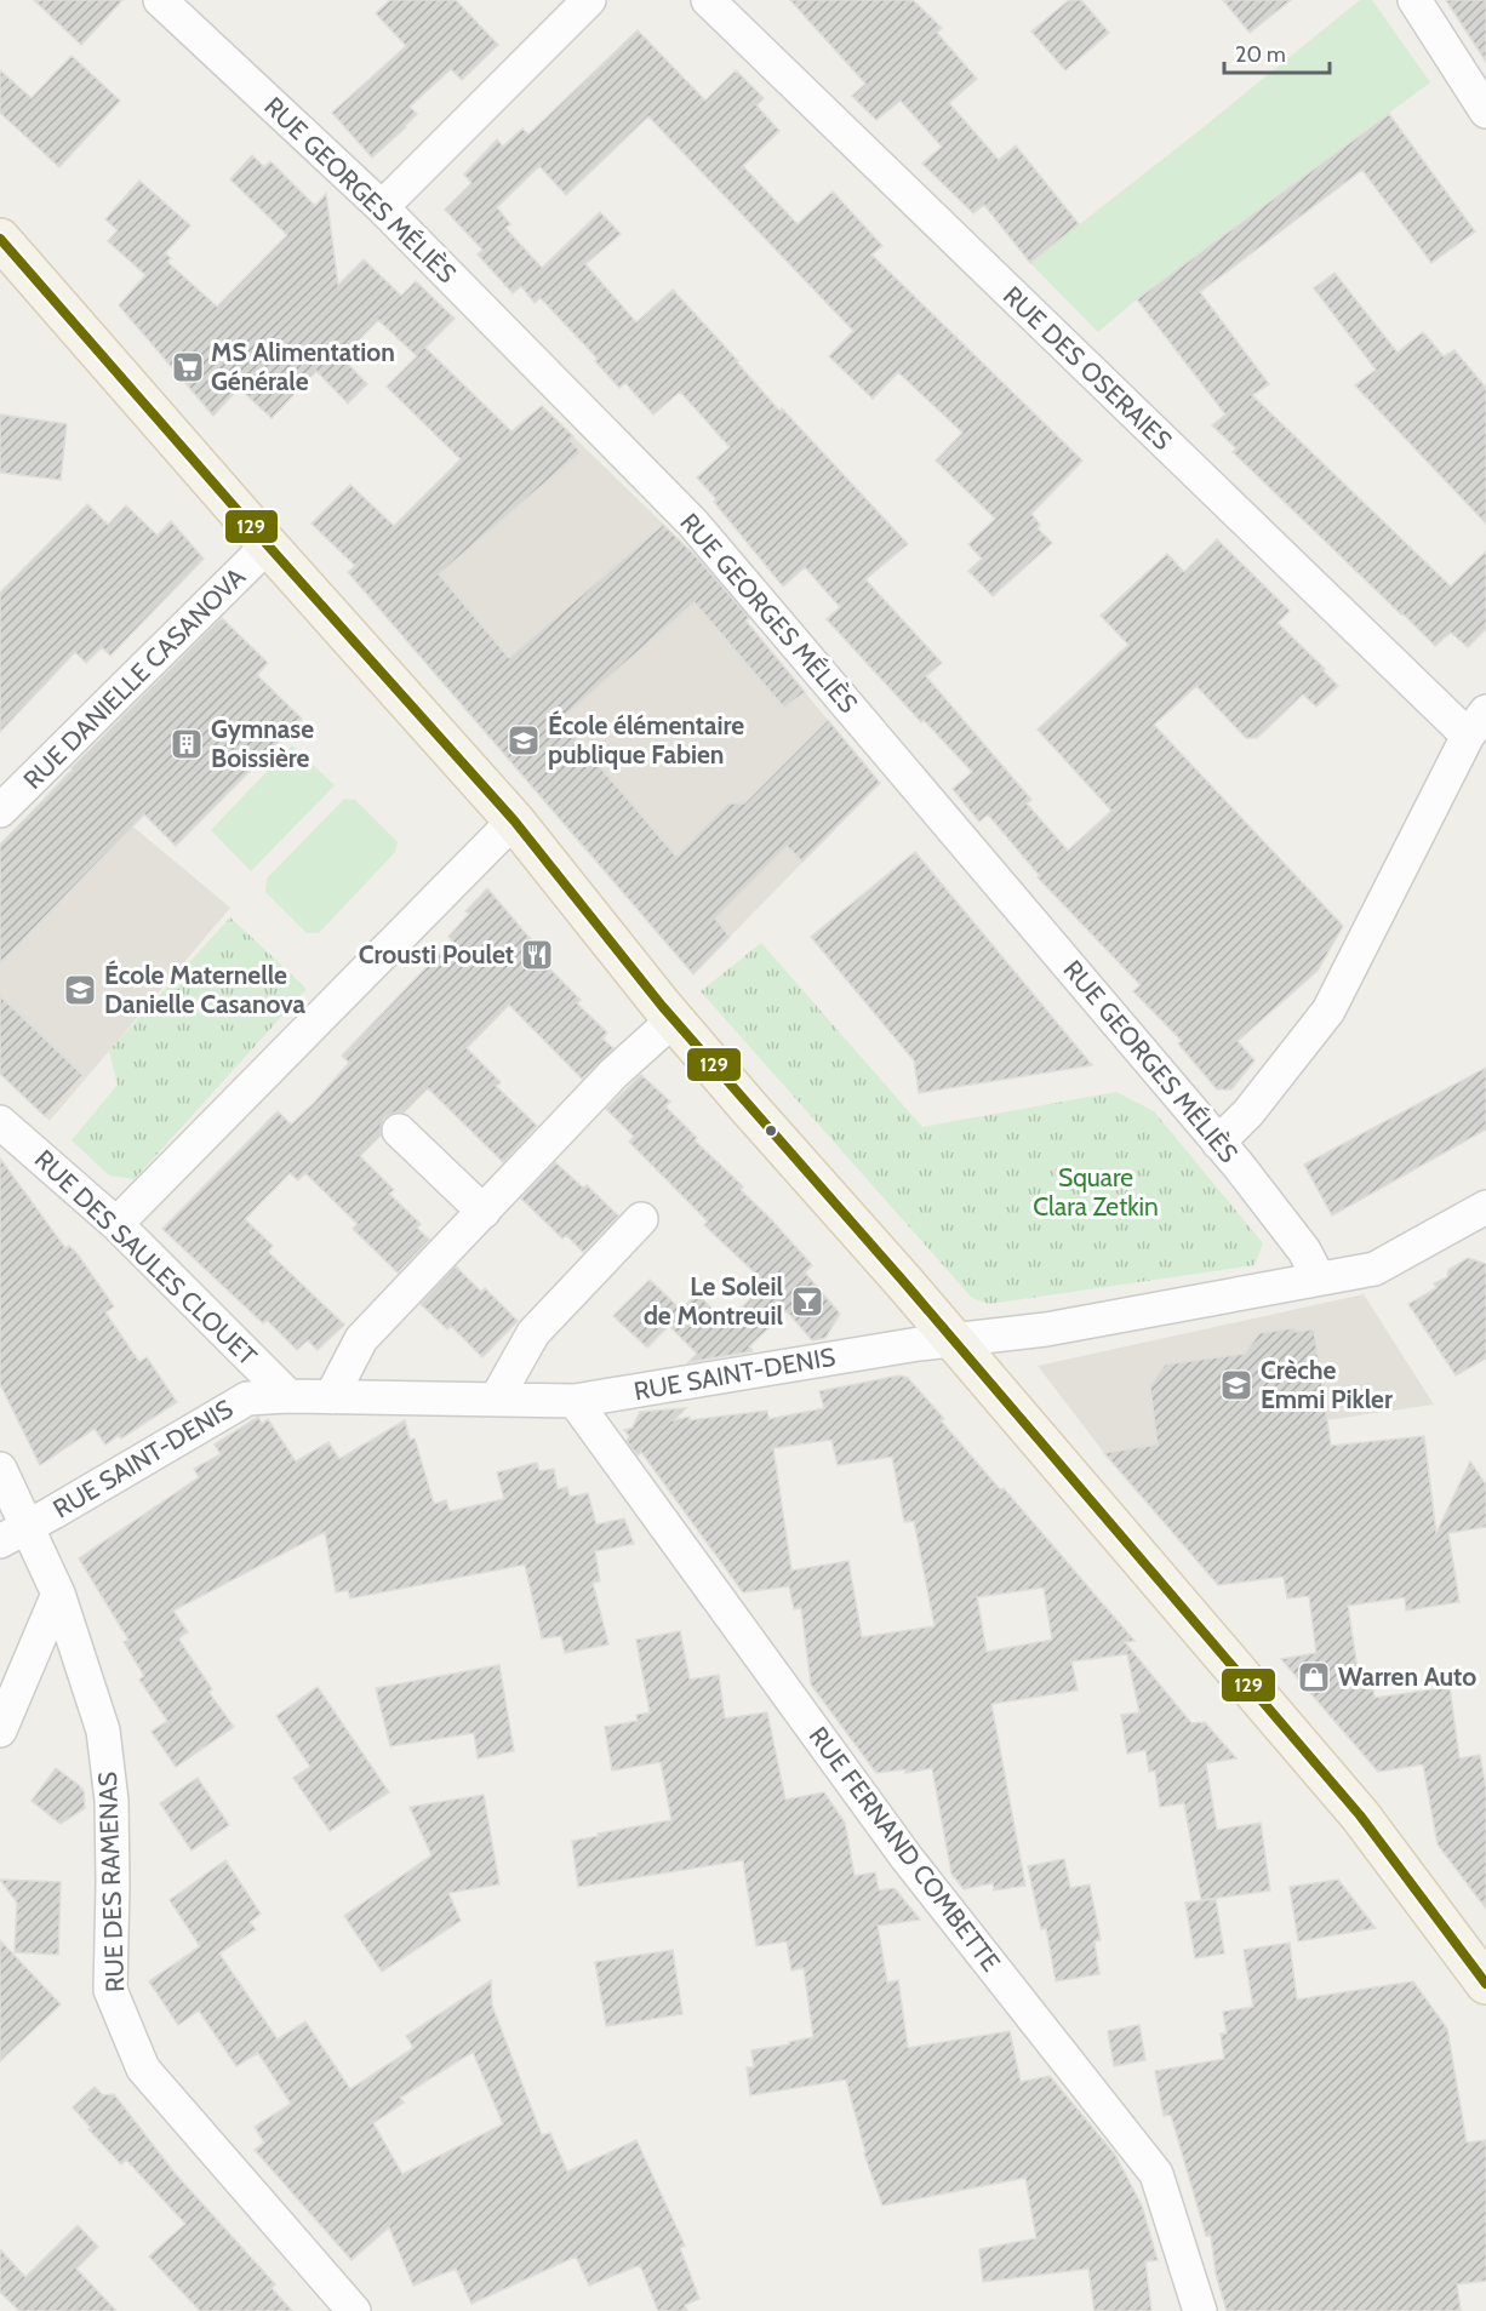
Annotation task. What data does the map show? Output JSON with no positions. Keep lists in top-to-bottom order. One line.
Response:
{"streets":{"street":["RUE GEORGES MÉLIÈS","RUE DES OSERAIES","RUE DANIELLE CASANOVA","RUE DES SAULES CLOUET","RUE SAINT-DENIS","RUE FERNAND COMBETTE","RUE DES RAMENAS"]},"crossings":[["RUE GEORGES MÉLIÈS","RUE SAINT-DENIS"],["RUE DES SAULES CLOUET","RUE SAINT-DENIS"],["RUE SAINT-DENIS","RUE FERNAND COMBETTE"],["RUE SAINT-DENIS","RUE DES RAMENAS"]],"parks":["Square Clara Zetkin"],"places":{"supermarket":["MS Alimentation Générale"],"school or university":["École élémentaire publique Fabien","École Maternelle Danielle Casanova","Crèche Emmi Pikler"],"building":["Gymnase Boissière"],"restaurant":["Crousti Poulet"],"bar":["Le Soleil de Montreuil"],"shop":["Warren Auto"]},"lines":["transit line 129"],"scale_bar":"20 m"}
